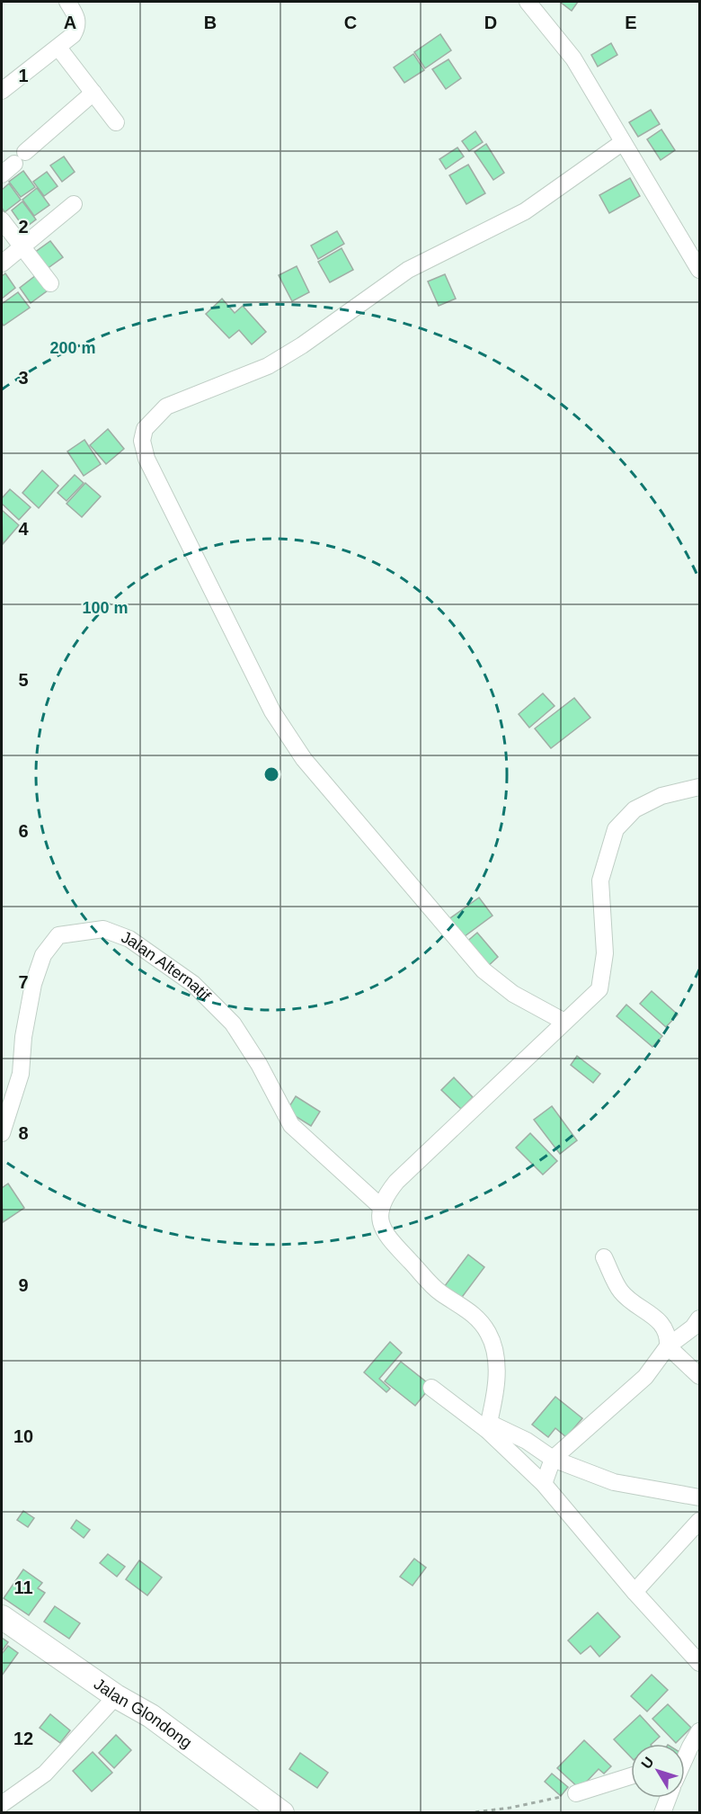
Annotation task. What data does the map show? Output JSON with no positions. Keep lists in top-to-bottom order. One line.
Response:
{"streets":{"main road":["Jalan Glondong"],"street":["Jalan Alternatif"]},"north":"top left","grid":{"columns":["A","B","C","D","E"],"rows":["1","2","3","4","5","6","7","8","9","10","11","12"]},"rings":["200 m","100 m"]}
